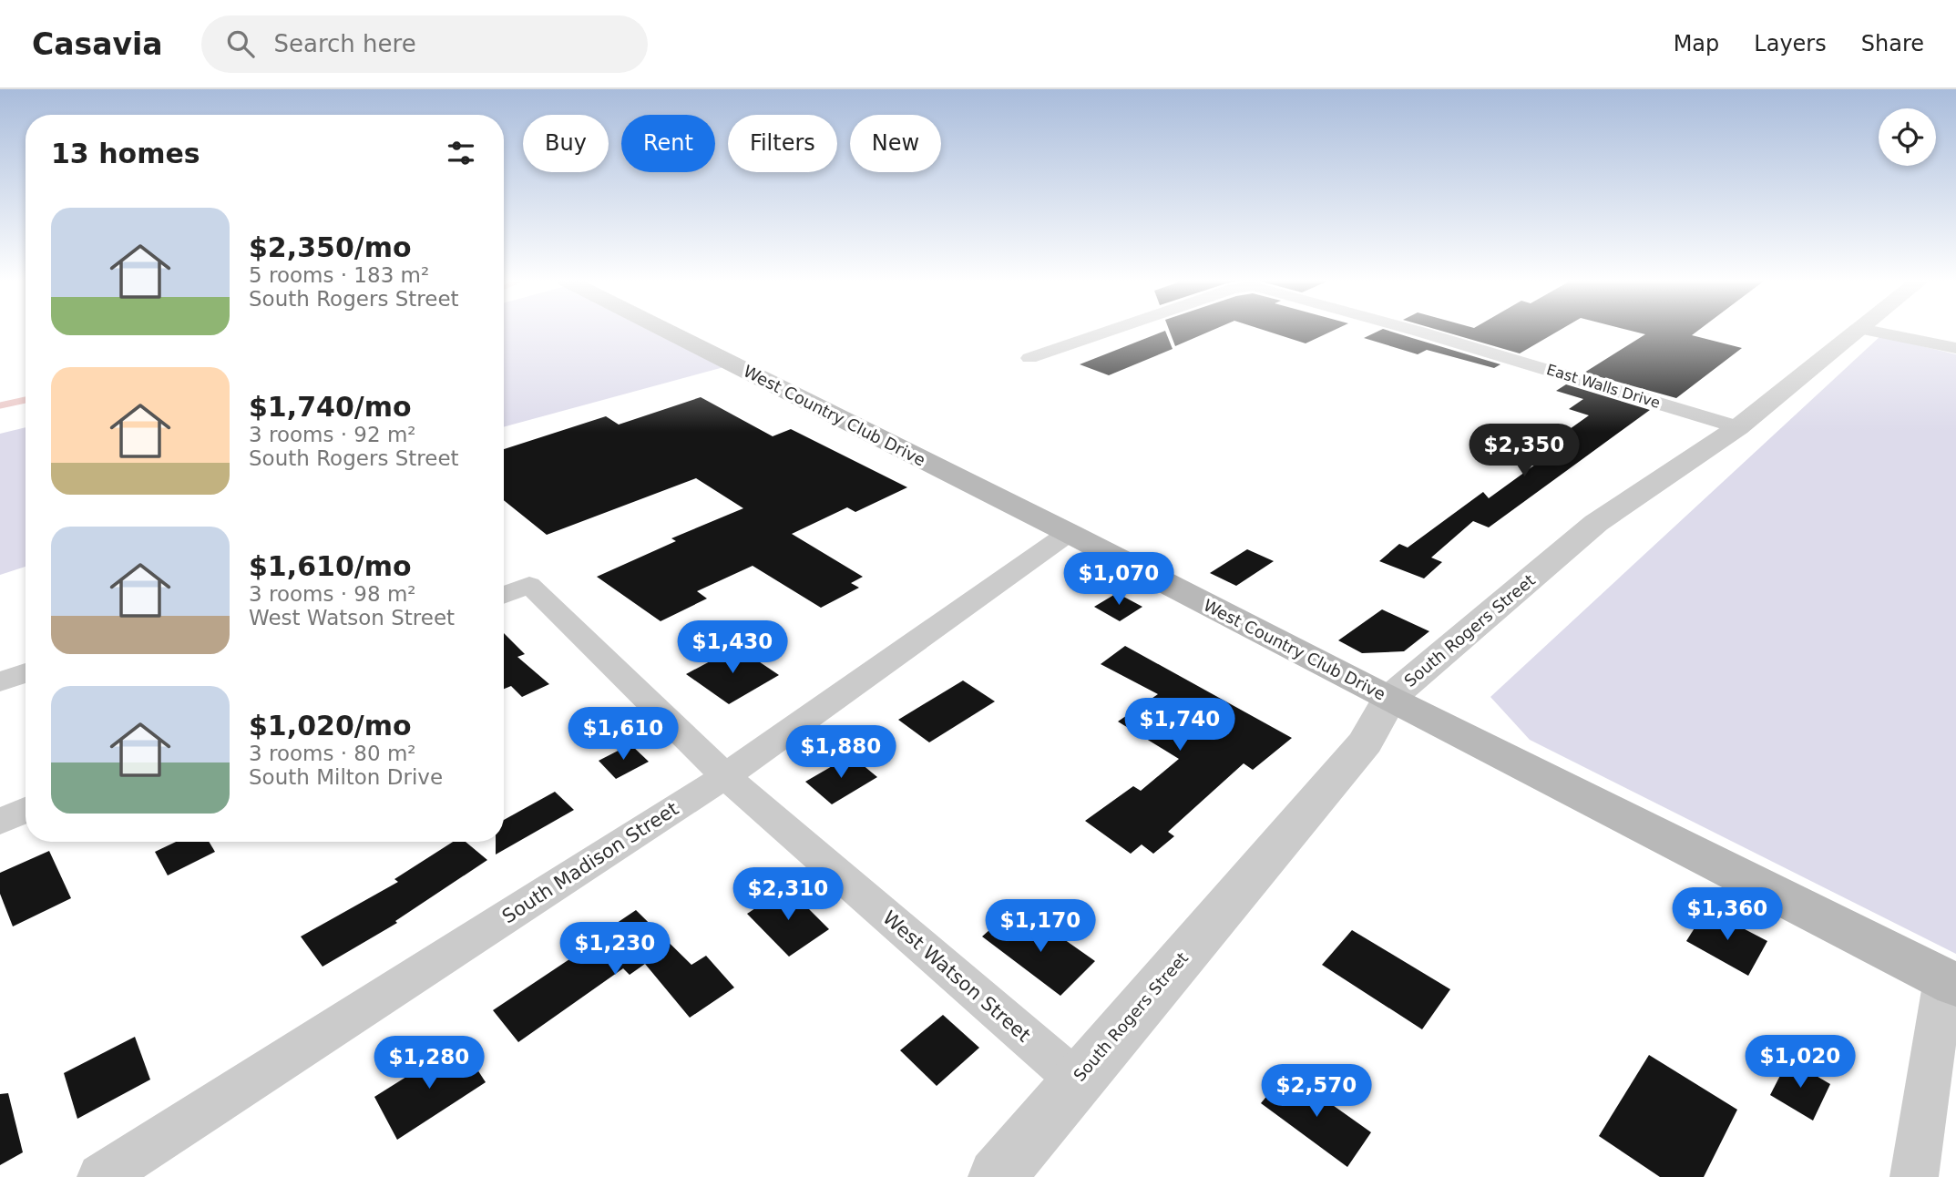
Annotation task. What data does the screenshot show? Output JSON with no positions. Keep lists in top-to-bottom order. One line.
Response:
{"streets":{"main road":["West Country Club Drive"],"street":["East Walls Drive","South Rogers Street","South Madison Street","West Watson Street"]},"crossings":[["East Walls Drive","South Rogers Street"],["West Country Club Drive","South Rogers Street"],["West Country Club Drive","South Madison Street"],["South Rogers Street","West Watson Street"],["South Madison Street","West Watson Street"]],"page":{"header":"Casavia","search":"Search here","nav":["Map","Layers","Share"],"chip":["Buy","Rent","Filters","New"],"heading":"13 homes","list":[{"name":"$2,350/mo","note":"5 rooms · 183 m² · South Rogers Street"},{"name":"$1,740/mo","note":"3 rooms · 92 m² · South Rogers Street"},{"name":"$1,610/mo","note":"3 rooms · 98 m² · West Watson Street"},{"name":"$1,020/mo","note":"3 rooms · 80 m² · South Milton Drive"}],"price":["$2,350","$1,070","$1,430","$1,740","$1,610","$1,880","$2,310","$1,360","$1,170","$1,230","$1,020","$1,280","$2,570"]}}
